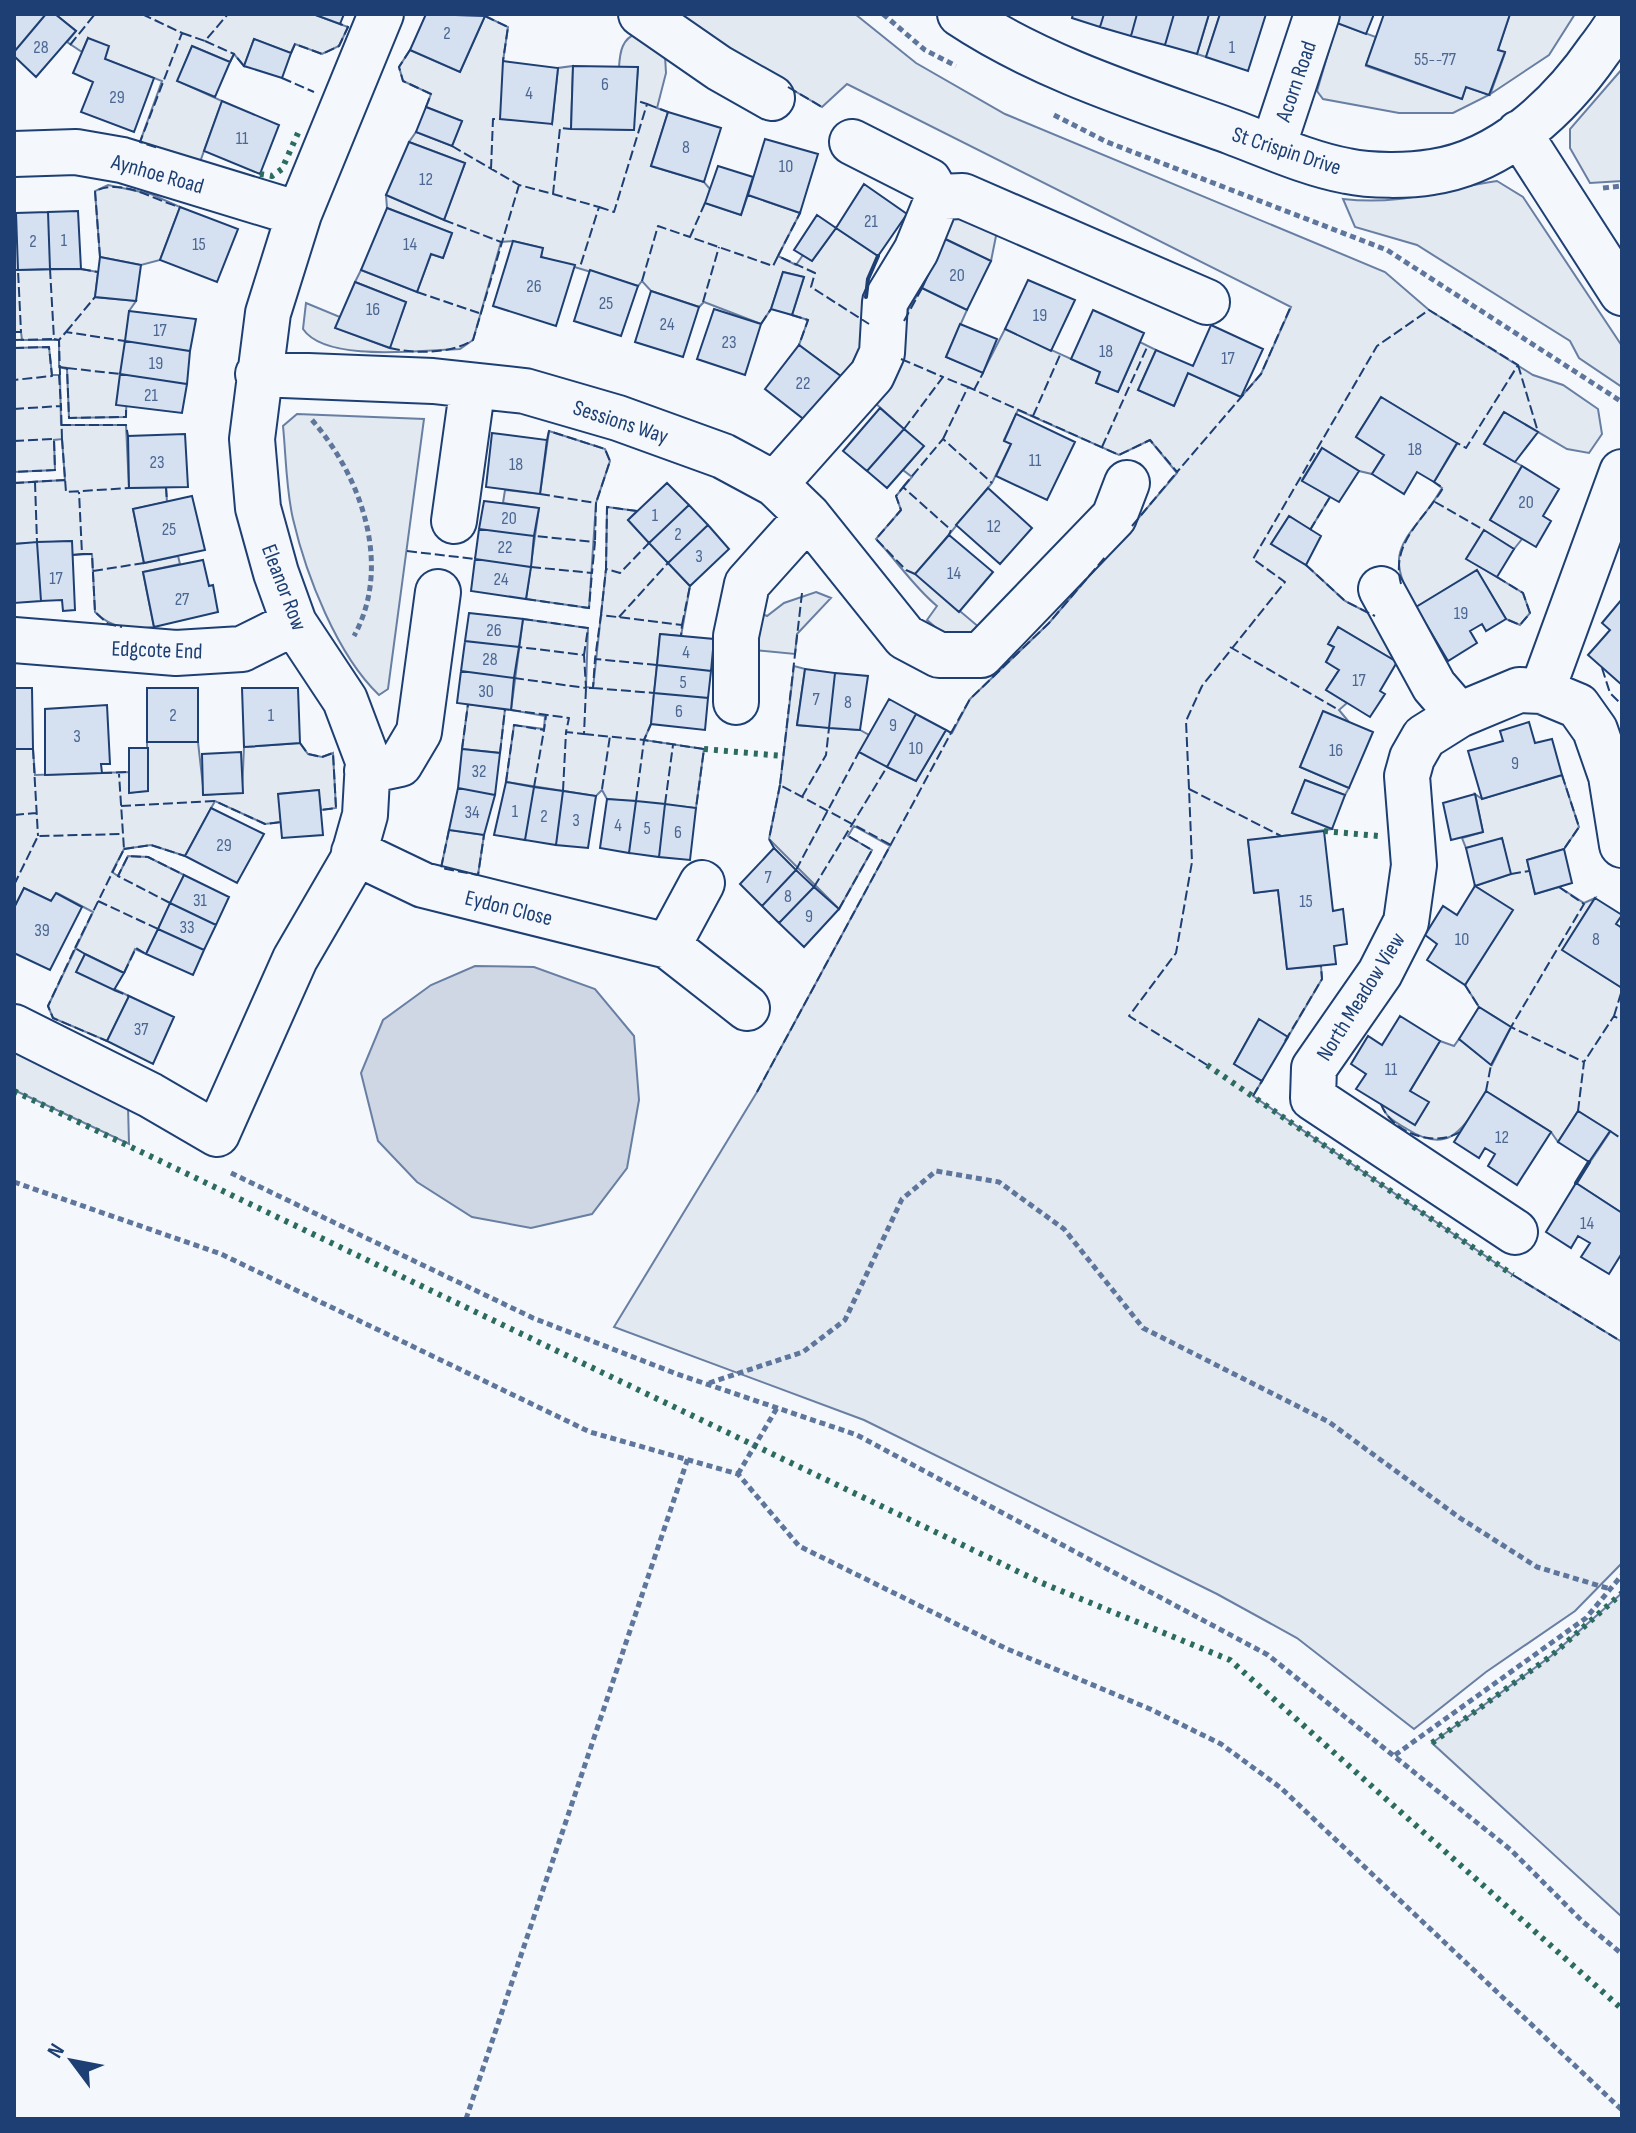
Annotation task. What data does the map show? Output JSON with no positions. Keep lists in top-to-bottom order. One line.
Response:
{"streets":{"street":["Acorn Road","St Crispin Drive","Aynhoe Road","Sessions Way","Eleanor Row","Edgcote End","Eydon Close","North Meadow View"]},"crossings":[["Acorn Road","St Crispin Drive"],["Aynhoe Road","Eleanor Row"],["Sessions Way","Eleanor Row"],["Eleanor Row","Edgcote End"],["Eleanor Row","Eydon Close"]],"house_numbers":["2","28","1","55--77","6","4","29","11","8","10","12","21","1","2","15","14","20","26","25","16","19","24","17","23","18","17","19","22","21","18","11","23","18","20","1","20","12","25","2","22","3","14","17","24","27","19","26","4","28","17","5","30","7","8","6","2","1","9","3","10","16","9","32","1","34","2","3","4","5","6","29","7","8","31","15","9","33","39","10","8","37","11","12","14"],"north":"top left"}
